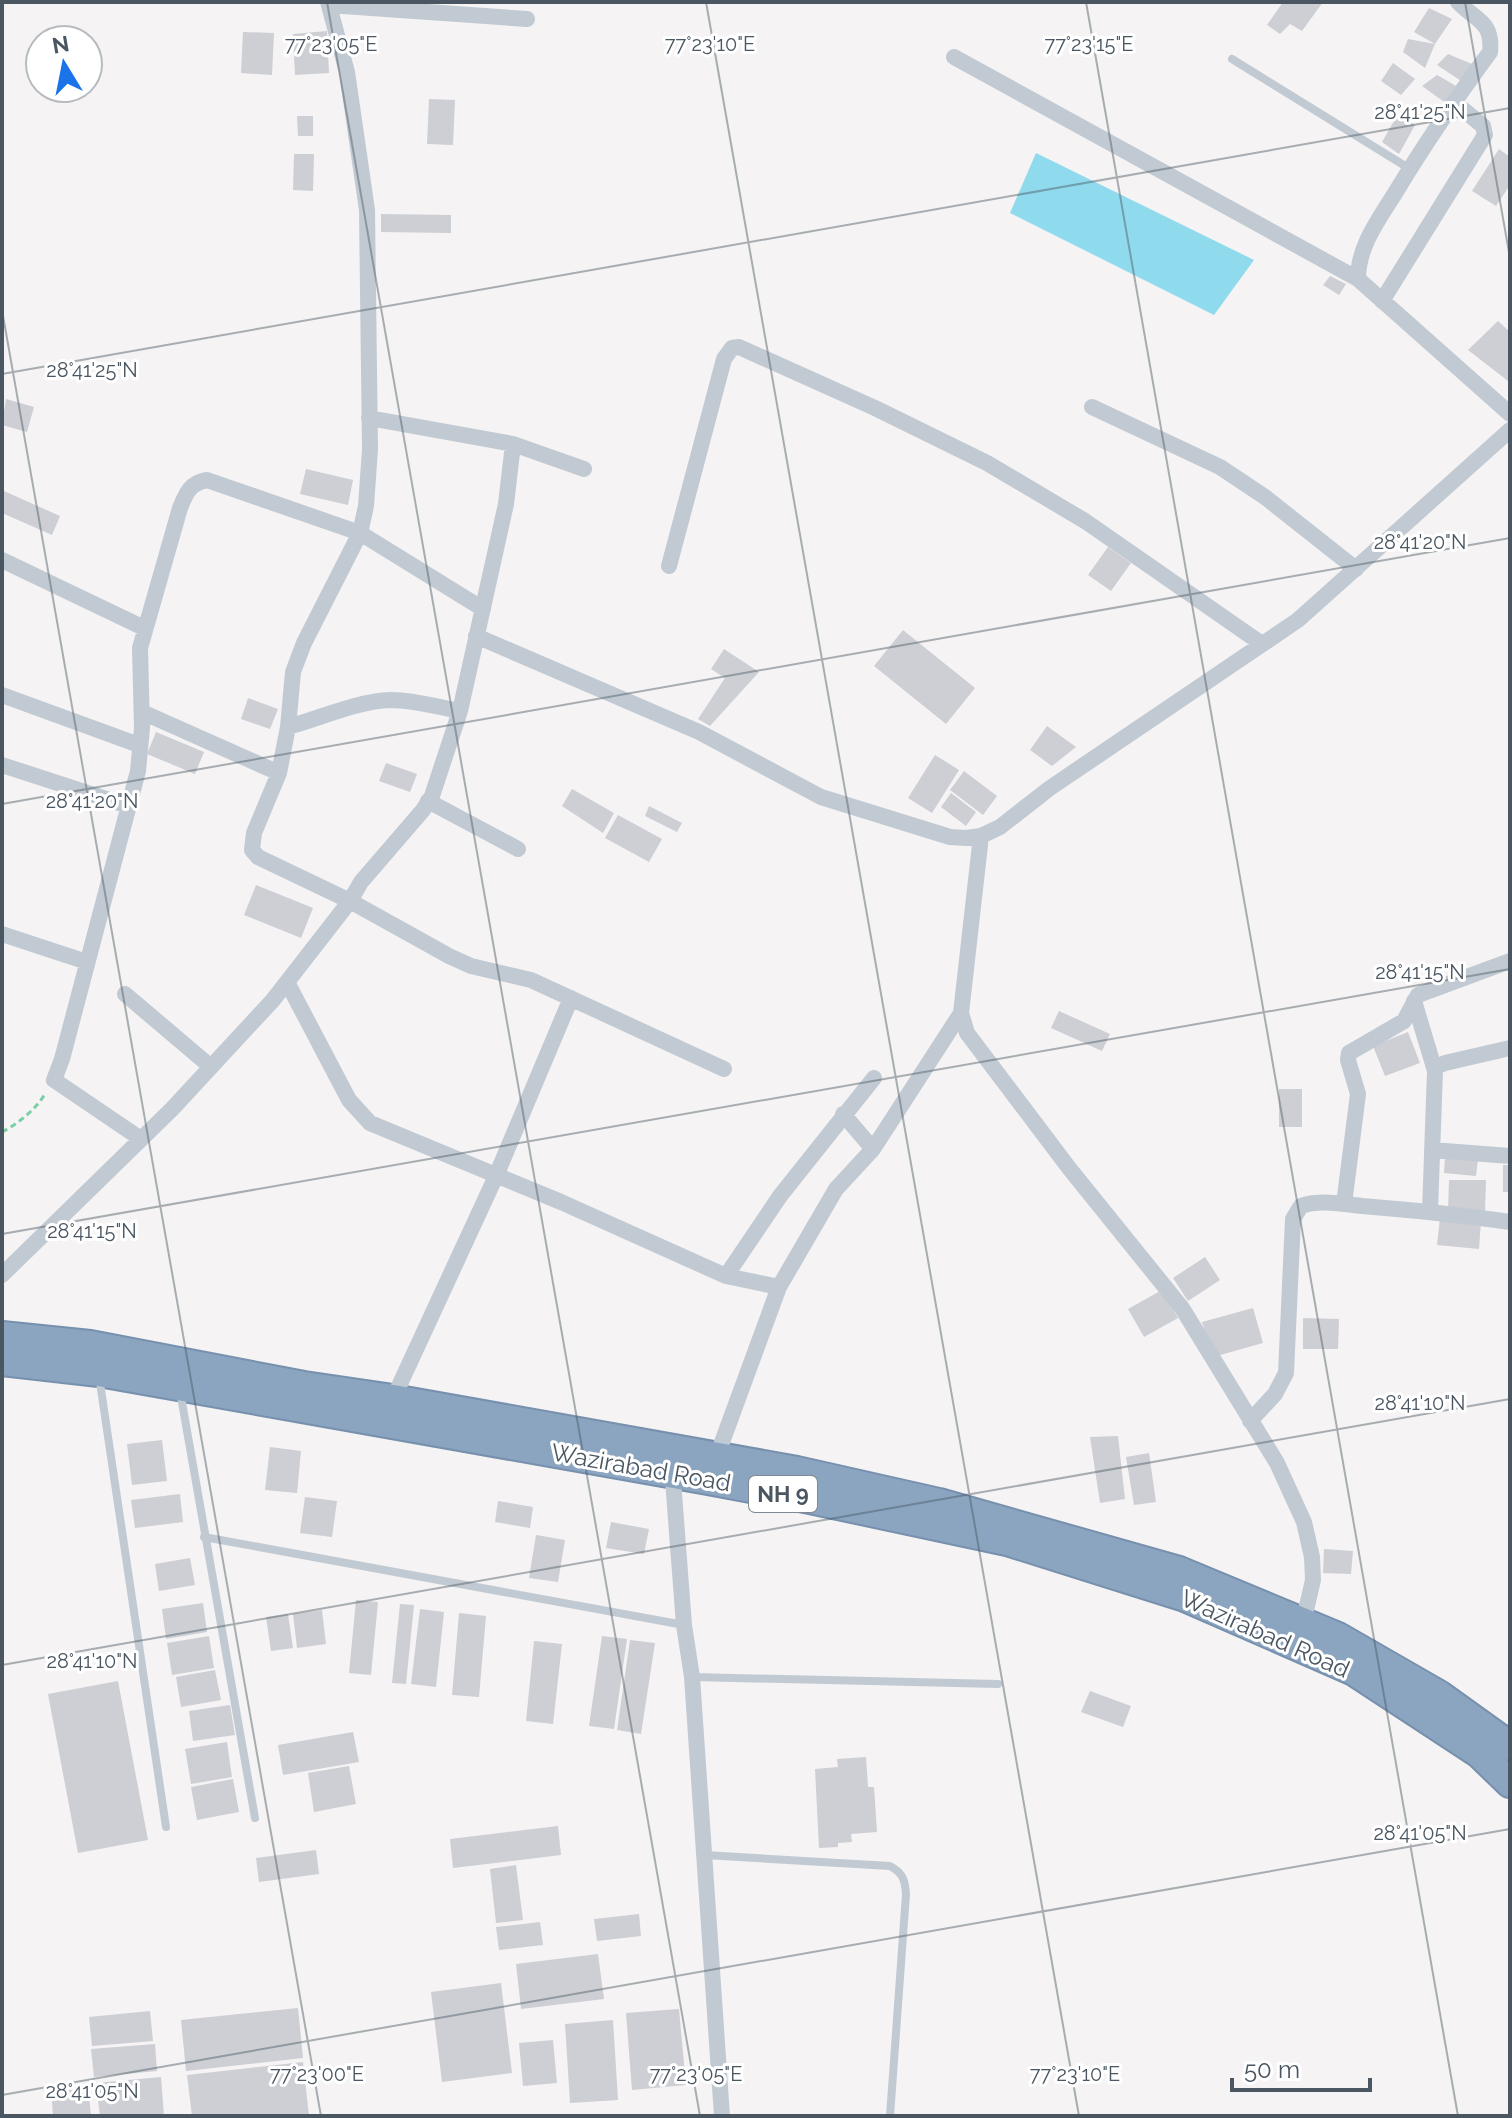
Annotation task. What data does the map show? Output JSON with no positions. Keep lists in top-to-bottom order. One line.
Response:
{"streets":{"highway":["Wazirabad Road","NH 9"]},"scale_bar":"50 m","north":"top","coordinates":["77°23'05\"E","77°23'10\"E","77°23'15\"E","28°41'25\"N","28°41'20\"N","28°41'15\"N","28°41'10\"N","28°41'05\"N","77°23'00\"E"]}
